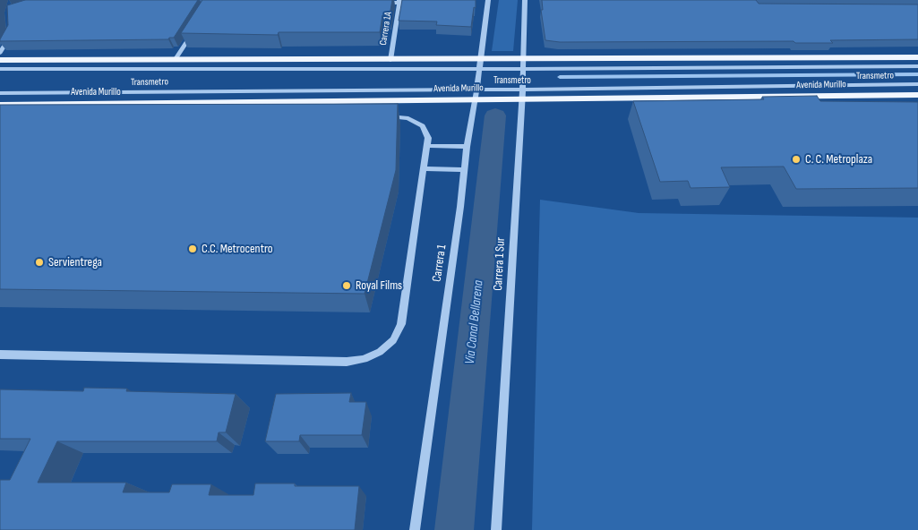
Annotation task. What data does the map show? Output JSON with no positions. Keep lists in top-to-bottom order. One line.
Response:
{"streets":{"main road":["Avenida Murillo"],"street":["Carrera 1A","Transmetro","Carrera 1","Carrera 1 Sur"]},"crossings":[["Transmetro","Carrera 1"],["Transmetro","Carrera 1 Sur"],["Avenida Murillo","Carrera 1"],["Avenida Murillo","Carrera 1 Sur"]],"water":["Via Canal Bellarena"],"places":["C. C. Metroplaza","C.C. Metrocentro","Servientrega","Royal Films"]}
